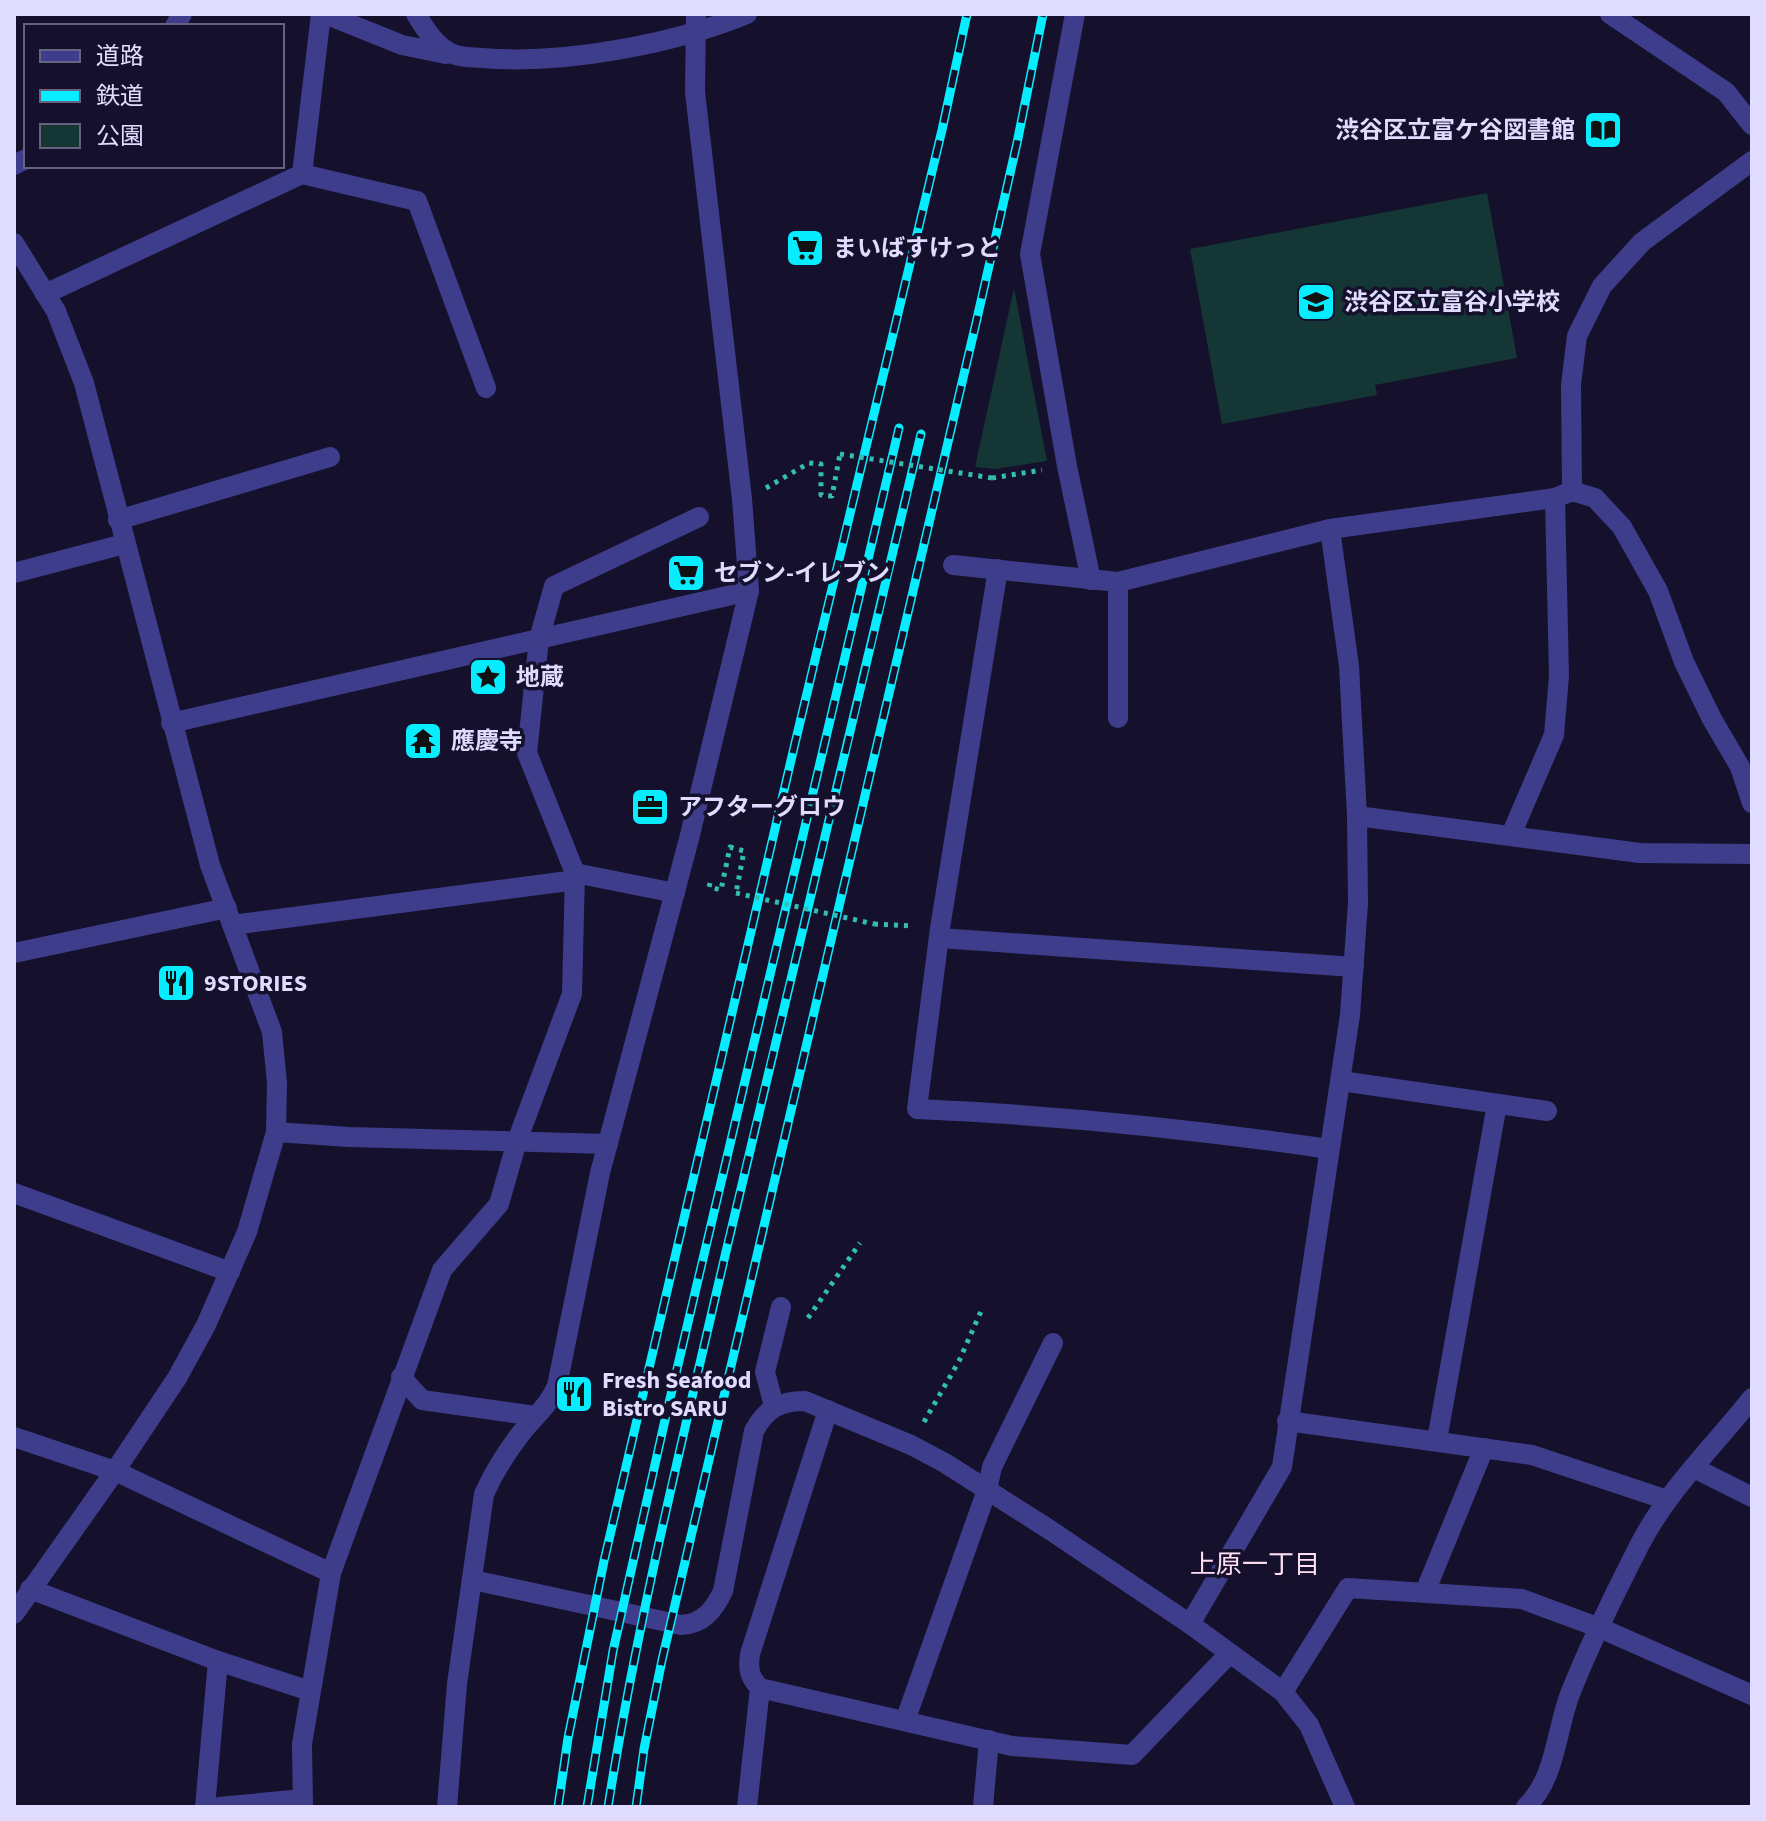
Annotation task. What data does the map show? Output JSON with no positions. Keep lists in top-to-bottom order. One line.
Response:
{"districts":["上原一丁目"],"places":{"library":["渋谷区立富ケ谷図書館"],"supermarket":["まいばすけっと","セブン-イレブン"],"school or university":["渋谷区立富谷小学校"],"place":["地蔵"],"temple":["應慶寺"],"office":["アフターグロウ"],"restaurant":["9STORIES","Fresh Seafood Bistro SARU"]},"legend":["道路","鉄道","公園"]}
